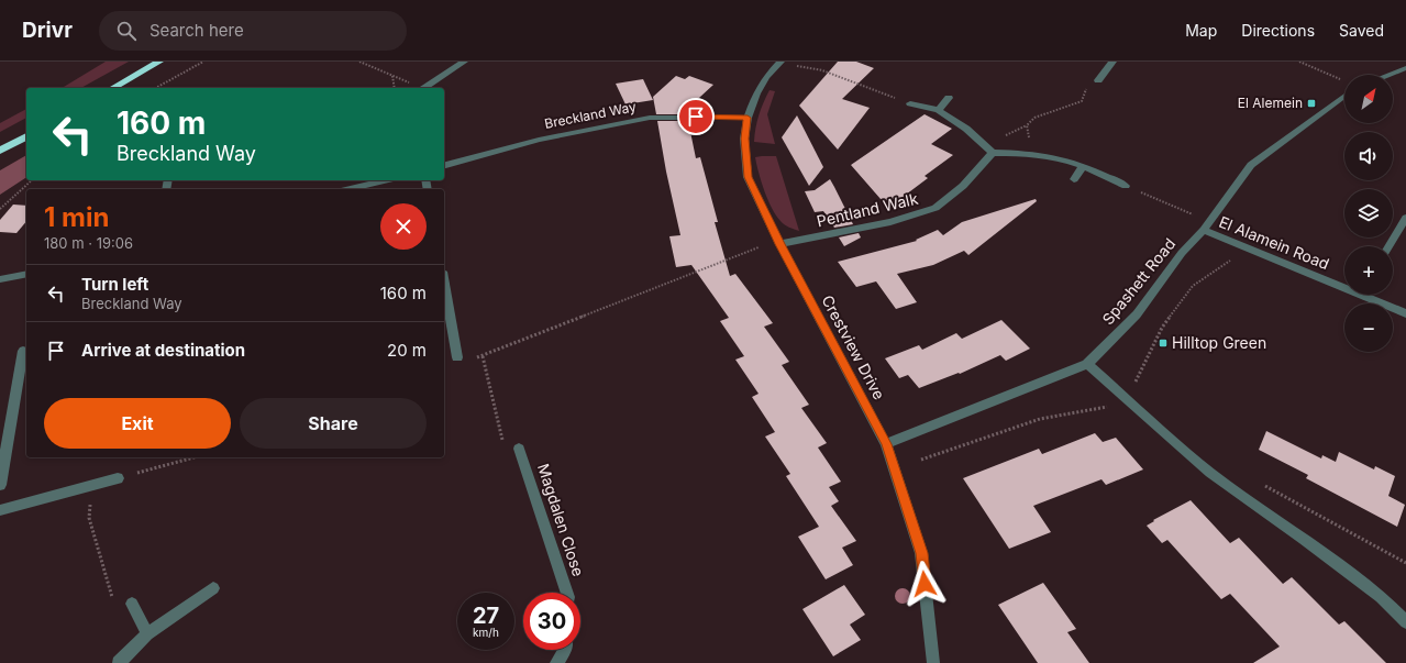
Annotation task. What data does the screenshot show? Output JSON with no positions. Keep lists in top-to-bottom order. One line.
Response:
{"streets":{"street":["Breckland Way","Pentland Walk","El Alamein Road","Spashett Road","Crestview Drive","Magdalen Close"]},"crossings":[["Breckland Way","Crestview Drive"],["Pentland Walk","Crestview Drive"],["El Alamein Road","Spashett Road"],["Spashett Road","Crestview Drive"]],"places":{"transit":["El Alemein","Hilltop Green"]},"north":"top right","page":{"header":"Drivr","search":"Search here","nav":["Map","Directions","Saved"],"map_buttons":["+","−"],"turn":["160 m","Breckland Way"],"heading":["1 min","180 m · 19:06"],"list":[{"name":"Turn left","note":"Breckland Way","value":"160 m"},{"name":"Arrive at destination","value":"20 m"}],"buttons":["Exit","Share"],"speed":"27 km/h","limit":"30"}}
